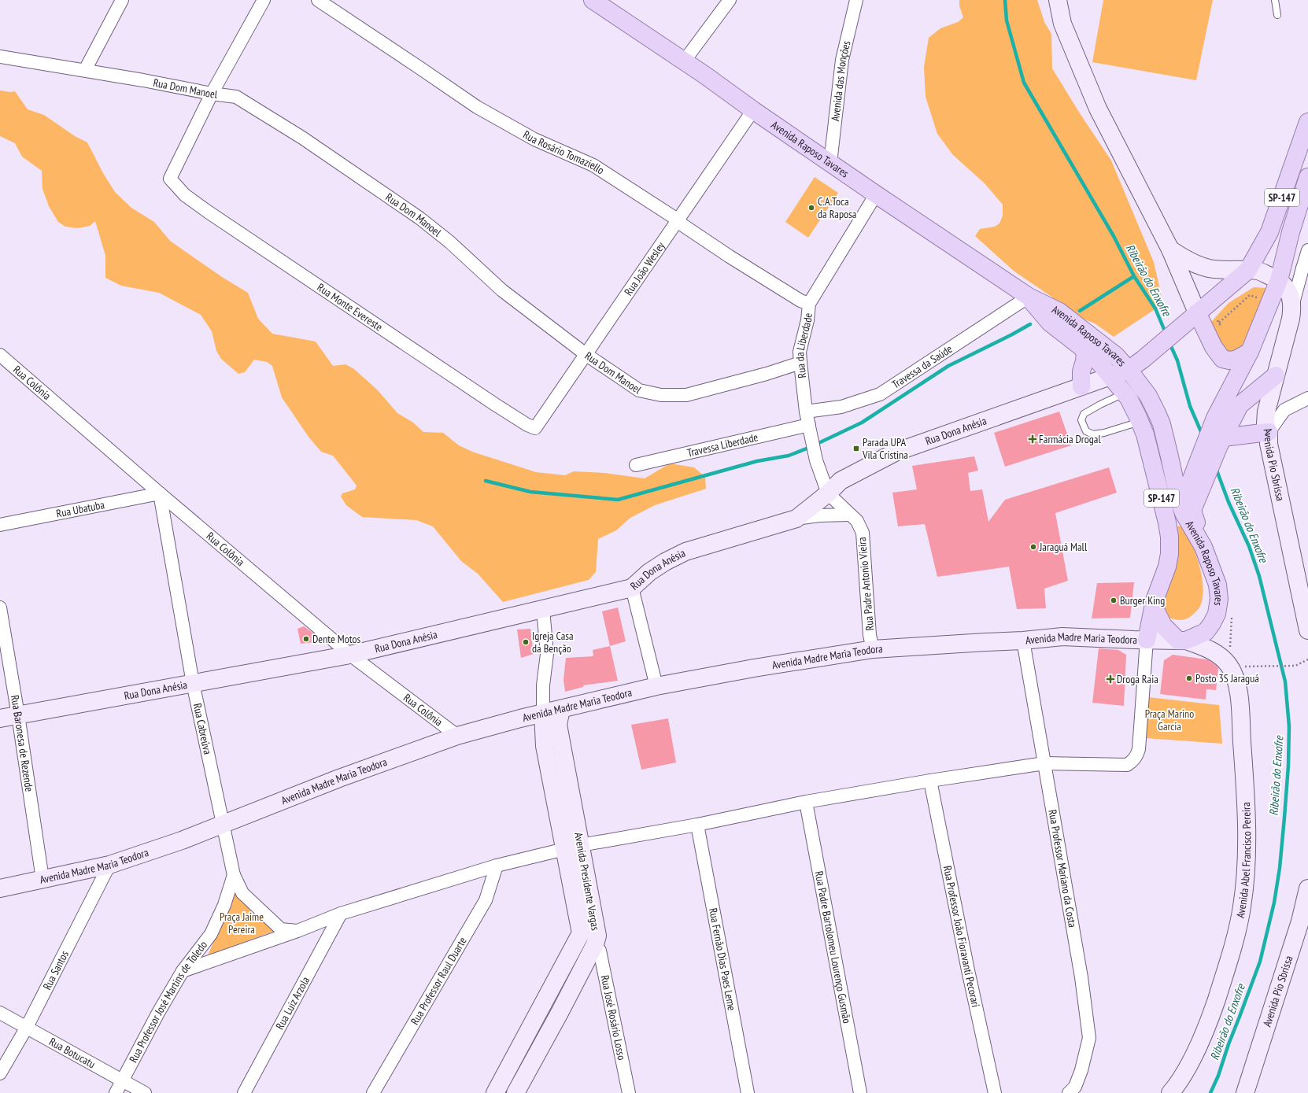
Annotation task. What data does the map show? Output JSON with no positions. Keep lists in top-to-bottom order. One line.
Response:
{"streets":{"main road":["Avenida Raposo Tavares","SP-147","Rua Dona Anésia"],"street":["Avenida das Monções","Rua Dom Manoel","Rua Rosário Tomaziello","Rua João Wesley","Rua Monte Evereste","Rua da Liberdade","Travessa da Saúde","Rua Colônia","Travessa Liberdade","Avenida Pio Sbrissa","Rua Ubatuba","Rua Padre Antonio Vieira","Avenida Madre Maria Teodora","Rua Cabreúva","Rua Baronesa de Rezende","Avenida Abel Francisco Pereira","Rua Professor Mariano da Costa","Avenida Presidente Vargas","Rua Professor João Fioravanti Pecorari","Rua Padre Bartolomeu Lourenço Gusmão","Rua Fernão Dias Paes Leme","Rua Santos","Rua Professor Raul Duarte","Rua Professor José Martins de Toledo","Rua Luiz Arzola","Rua José Rosário Losso","Rua Botucatu"]},"crossings":[["Avenida das Monções","Avenida Raposo Tavares"],["Rua Dom Manoel","Rua João Wesley"],["Rua Dom Manoel","Rua Monte Evereste"],["Rua Dom Manoel","Rua da Liberdade"],["Avenida Raposo Tavares","SP-147"],["Avenida Raposo Tavares","Rua João Wesley"],["Avenida Raposo Tavares","Rua da Liberdade"],["Avenida Raposo Tavares","Travessa da Saúde"],["Avenida Raposo Tavares","Rua Dona Anésia"],["Avenida Raposo Tavares","Avenida Madre Maria Teodora"],["Avenida Raposo Tavares","Avenida Abel Francisco Pereira"],["Rua Rosário Tomaziello","Rua João Wesley"],["Rua Rosário Tomaziello","Rua da Liberdade"],["SP-147","Rua Dona Anésia"],["SP-147","Avenida Pio Sbrissa"],["Rua João Wesley","Rua Monte Evereste"],["Rua da Liberdade","Travessa da Saúde"],["Rua da Liberdade","Rua Dona Anésia"],["Rua da Liberdade","Travessa Liberdade"],["Rua da Liberdade","Rua Padre Antonio Vieira"],["Rua Colônia","Rua Dona Anésia"],["Rua Colônia","Rua Ubatuba"],["Rua Colônia","Avenida Madre Maria Teodora"],["Rua Colônia","Rua Cabreúva"],["Rua Dona Anésia","Rua Padre Antonio Vieira"],["Rua Dona Anésia","Rua Cabreúva"],["Rua Dona Anésia","Rua Baronesa de Rezende"],["Rua Ubatuba","Rua Cabreúva"],["Rua Padre Antonio Vieira","Avenida Madre Maria Teodora"],["Avenida Madre Maria Teodora","Rua Cabreúva"],["Avenida Madre Maria Teodora","Rua Baronesa de Rezende"],["Avenida Madre Maria Teodora","Avenida Abel Francisco Pereira"],["Avenida Madre Maria Teodora","Rua Professor Mariano da Costa"],["Avenida Madre Maria Teodora","Avenida Presidente Vargas"],["Avenida Madre Maria Teodora","Rua Santos"],["Rua Cabreúva","Rua Professor José Martins de Toledo"],["Avenida Presidente Vargas","Rua José Rosário Losso"],["Rua Santos","Rua Botucatu"],["Rua Professor José Martins de Toledo","Rua Botucatu"]],"water":["Ribeirão do Enxofre"],"parks":["Praça Marino Garcia","Praça Jaime Pereira"],"places":{"other":["C.A.Toca da Raposa","Jaraguá Mall","Burger King","Dente Motos","Igreja Casa da Benção","Posto 3S Jaraguá"],"health":["Farmácia Drogal","Droga Raia"],"transit":["Parada UPA Vila Cristina"]}}
